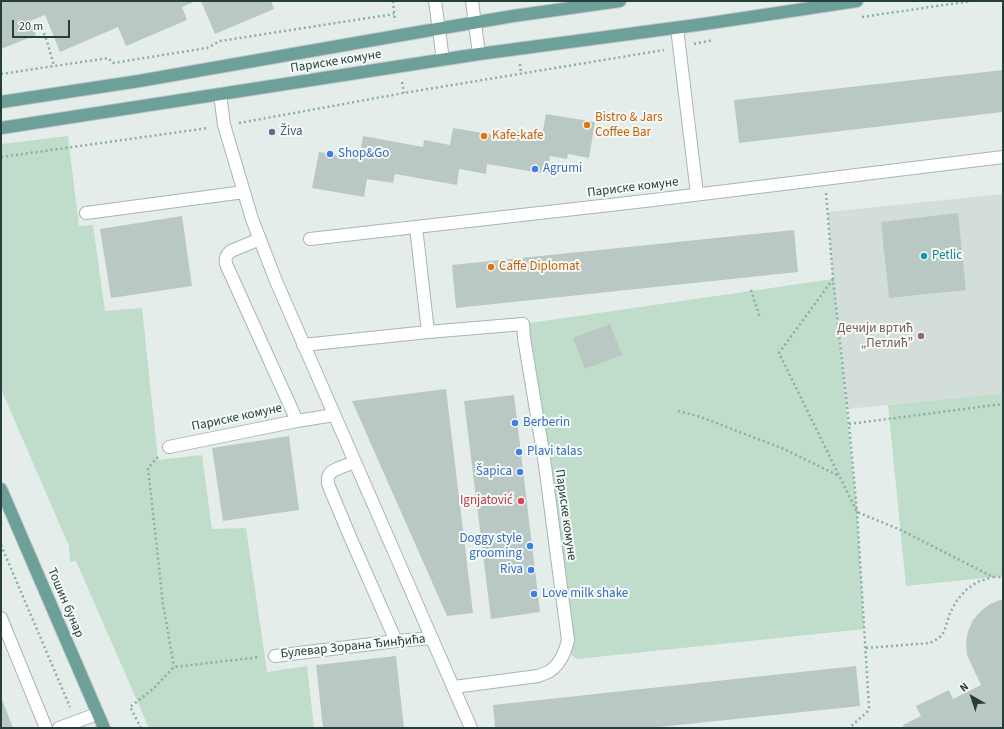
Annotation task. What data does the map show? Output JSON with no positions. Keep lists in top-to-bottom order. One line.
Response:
{"streets":{"main road":["Париске комуне","Тошин бунар"],"street":["Булевар Зорана Ђинђића"]},"places":["Bistro & Jars Coffee Bar","Živa","Kafe-kafe","Shop&Go","Agrumi","Petlic","Caffe Diplomat","Дечији вртић „Петлић”","Berberin","Plavi talas","Šapica","Ignjatović","Doggy style grooming","Riva","Love milk shake"],"scale_bar":"20 m","north":"top left"}
